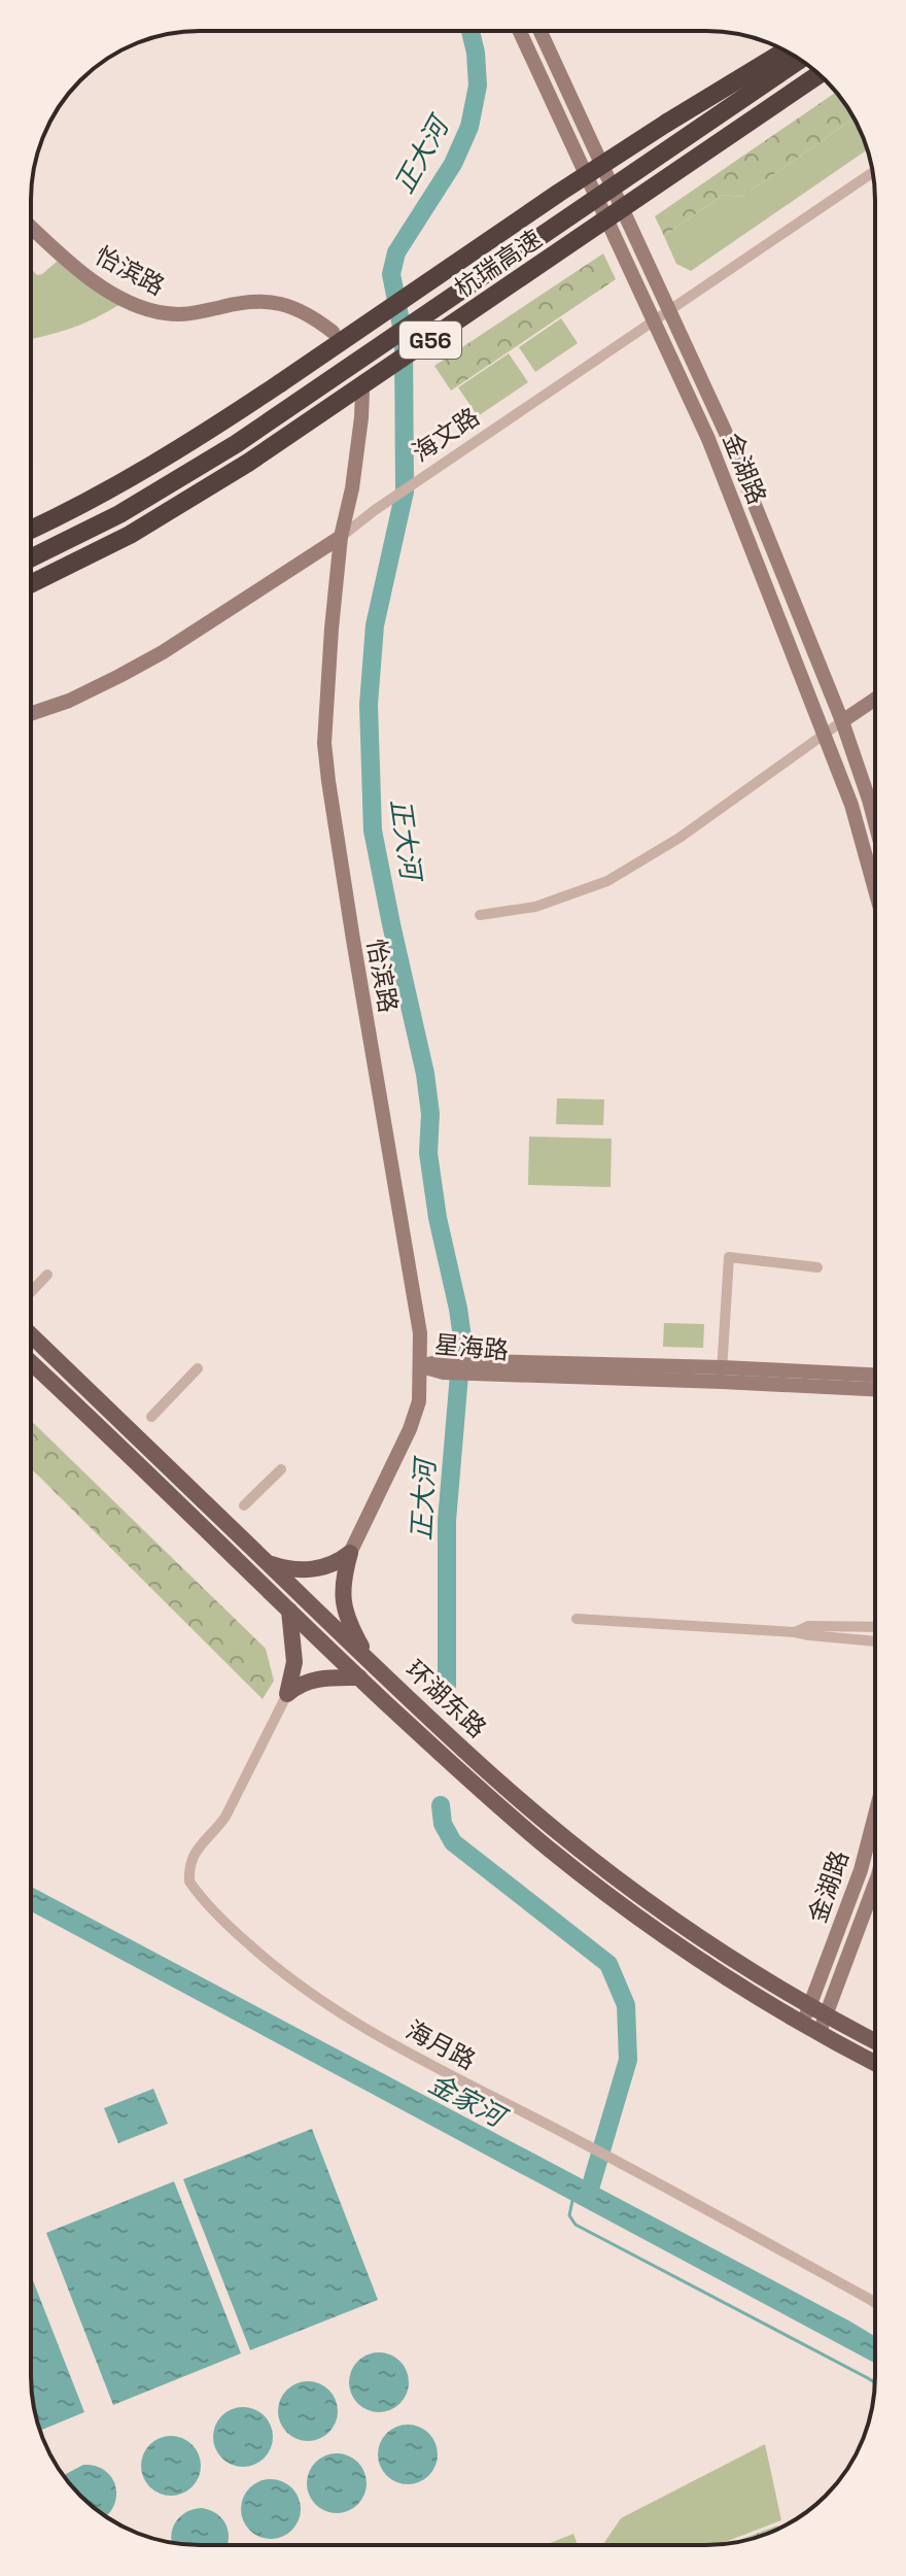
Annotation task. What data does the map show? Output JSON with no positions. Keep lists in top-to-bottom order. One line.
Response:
{"streets":{"highway":["杭瑞高速","G56"],"main road":["环湖东路"],"street":["怡滨路","海文路","金湖路","星海路","海月路"]},"crossings":[["怡滨路","海文路"],["怡滨路","星海路"],["海文路","金湖路"],["金湖路","环湖东路"]],"water":["正大河","金家河"]}
